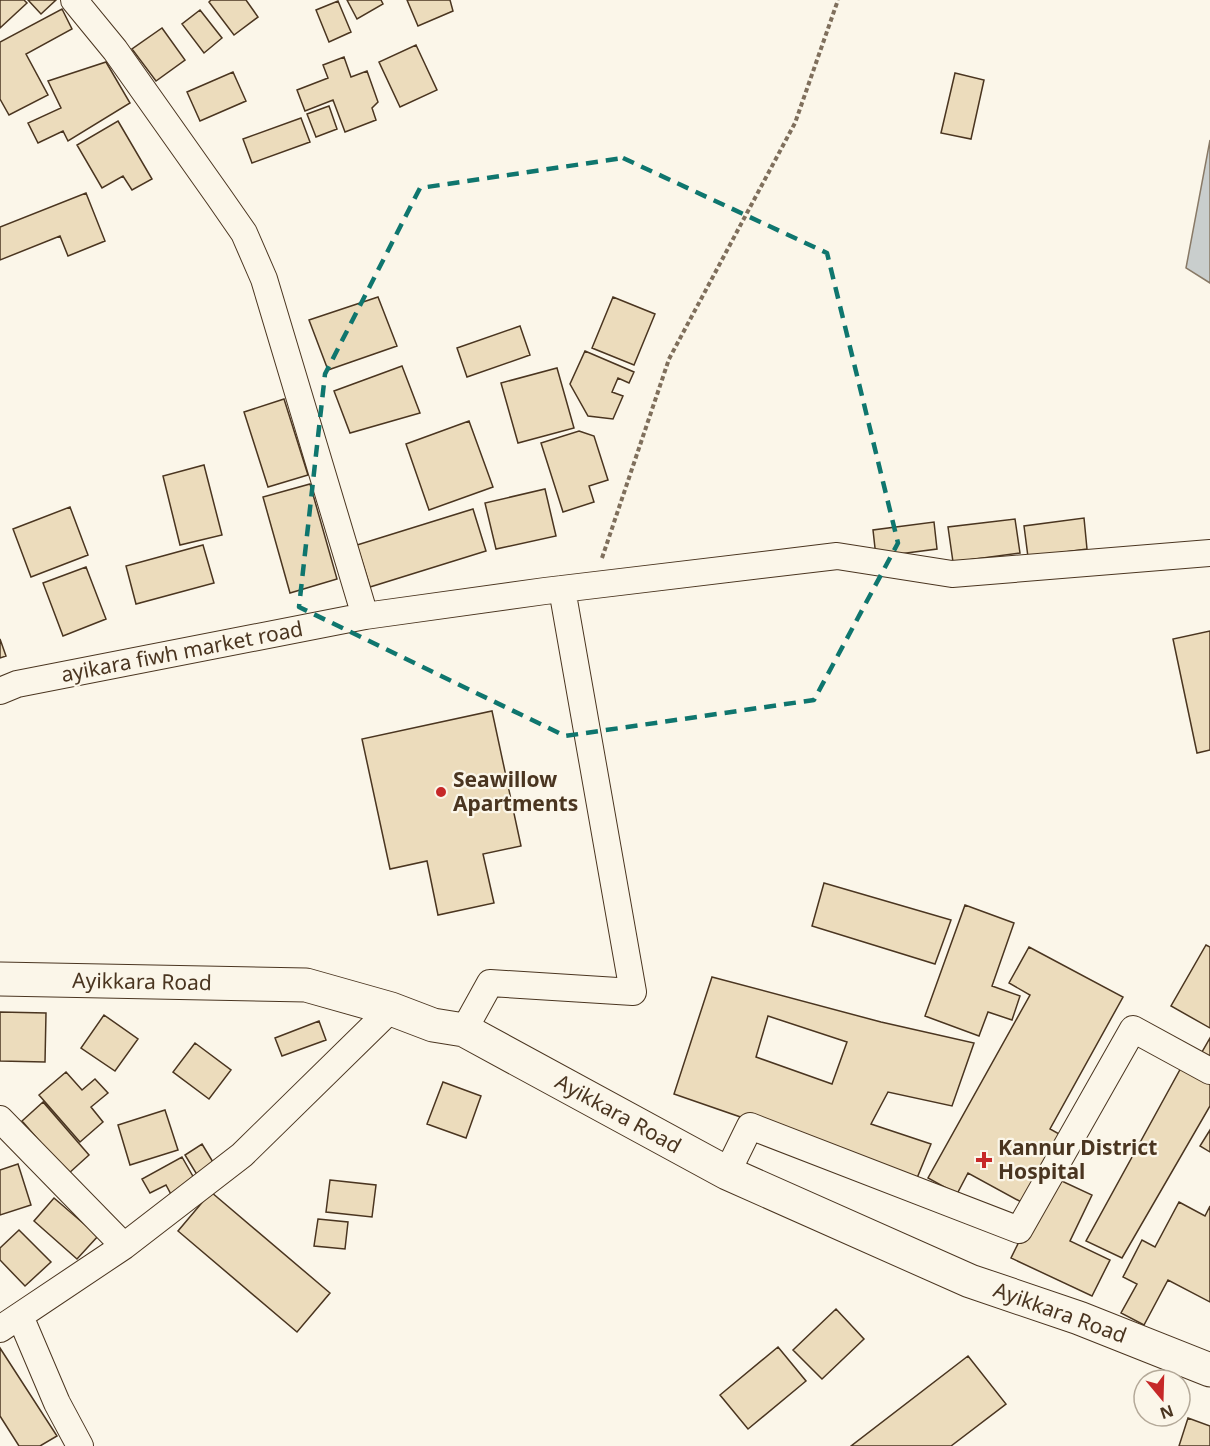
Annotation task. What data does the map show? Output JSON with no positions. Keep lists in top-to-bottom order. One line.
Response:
{"streets":{"main road":["Ayikkara Road"],"street":["ayikara fiwh market road"]},"places":{"other":["Seawillow Apartments"],"health":["Kannur District Hospital"]},"north":"bottom"}
